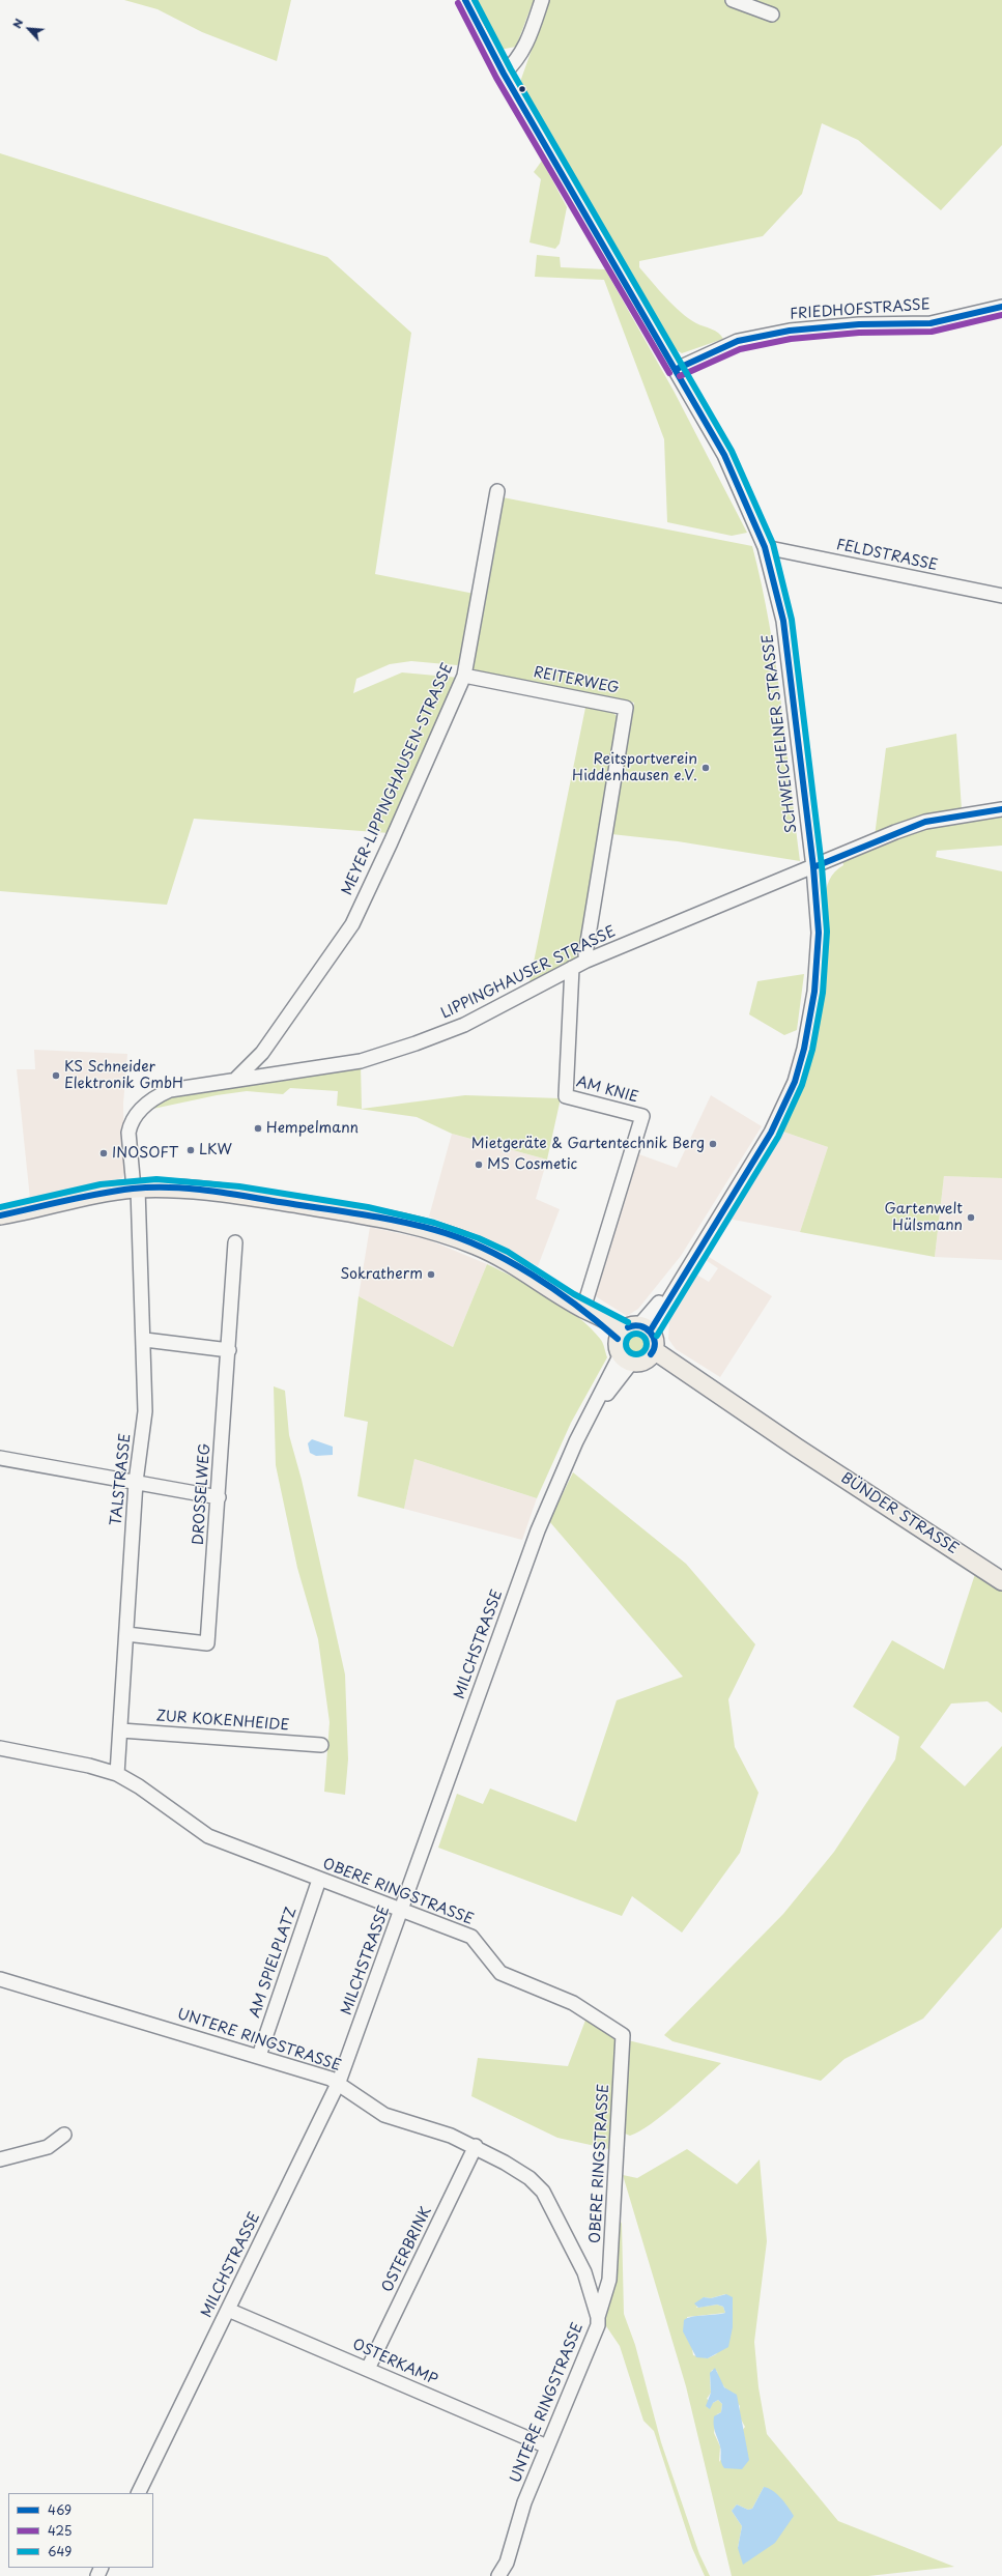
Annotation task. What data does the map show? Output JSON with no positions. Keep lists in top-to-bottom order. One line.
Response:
{"streets":{"main road":["BÜNDER STRASSE"],"street":["FRIEDHOFSTRASSE","FELDSTRASSE","REITERWEG","SCHWEICHELNER STRASSE","MEYER-LIPPINGHAUSEN-STRASSE","LIPPINGHAUSER STRASSE","AM KNIE","TALSTRASSE","DROSSELWEG","MILCHSTRASSE","ZUR KOKENHEIDE","OBERE RINGSTRASSE","AM SPIELPLATZ","UNTERE RINGSTRASSE","OSTERBRINK","OSTERKAMP"]},"crossings":[["FRIEDHOFSTRASSE","SCHWEICHELNER STRASSE"],["FELDSTRASSE","SCHWEICHELNER STRASSE"],["REITERWEG","MEYER-LIPPINGHAUSEN-STRASSE"],["REITERWEG","LIPPINGHAUSER STRASSE"],["SCHWEICHELNER STRASSE","LIPPINGHAUSER STRASSE"],["SCHWEICHELNER STRASSE","BÜNDER STRASSE"],["SCHWEICHELNER STRASSE","MILCHSTRASSE"],["MEYER-LIPPINGHAUSEN-STRASSE","LIPPINGHAUSER STRASSE"],["LIPPINGHAUSER STRASSE","AM KNIE"],["LIPPINGHAUSER STRASSE","TALSTRASSE"],["LIPPINGHAUSER STRASSE","BÜNDER STRASSE"],["AM KNIE","BÜNDER STRASSE"],["TALSTRASSE","DROSSELWEG"],["TALSTRASSE","BÜNDER STRASSE"],["TALSTRASSE","ZUR KOKENHEIDE"],["TALSTRASSE","OBERE RINGSTRASSE"],["BÜNDER STRASSE","MILCHSTRASSE"],["MILCHSTRASSE","OBERE RINGSTRASSE"],["MILCHSTRASSE","UNTERE RINGSTRASSE"],["MILCHSTRASSE","OSTERKAMP"],["OBERE RINGSTRASSE","AM SPIELPLATZ"],["OBERE RINGSTRASSE","UNTERE RINGSTRASSE"],["AM SPIELPLATZ","UNTERE RINGSTRASSE"],["UNTERE RINGSTRASSE","OSTERBRINK"],["UNTERE RINGSTRASSE","OSTERKAMP"],["OSTERBRINK","OSTERKAMP"]],"places":["Reitsportverein Hiddenhausen e.V.","KS Schneider Elektronik GmbH","Hempelmann","Mietgeräte & Gartentechnik Berg","LKW","INOSOFT","MS Cosmetic","Gartenwelt Hülsmann","Sokratherm"],"lines":["transit line 469","transit line 649","transit line 425"],"legend":["469","425","649"],"north":"top left"}
